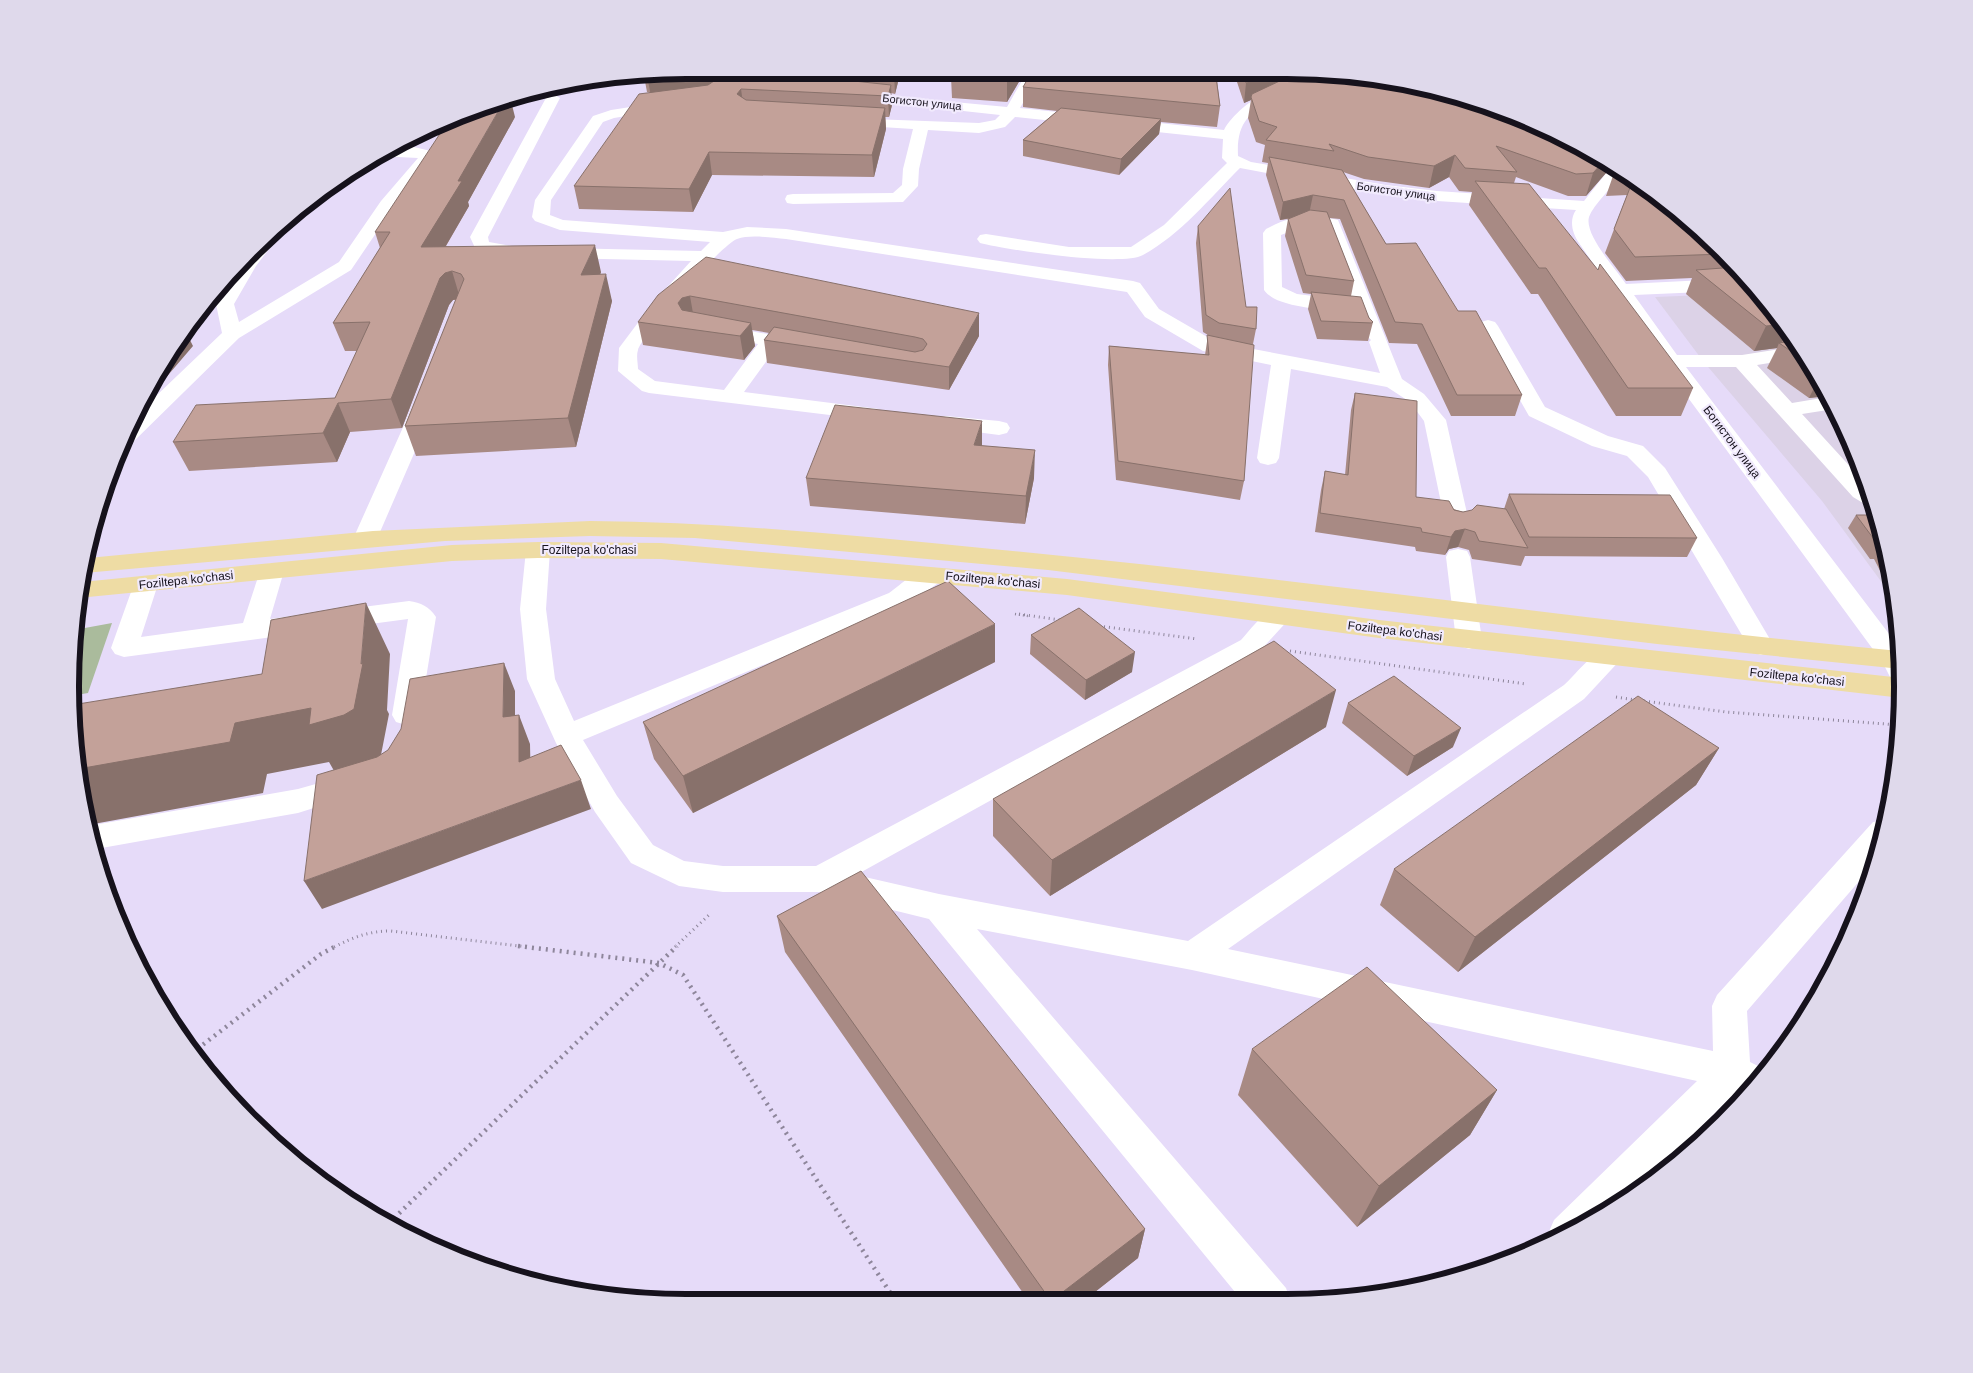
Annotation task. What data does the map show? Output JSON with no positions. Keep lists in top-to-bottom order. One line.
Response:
{"streets":{"main road":["Foziltepa ko'chasi"],"street":["Богистон улица"]}}
